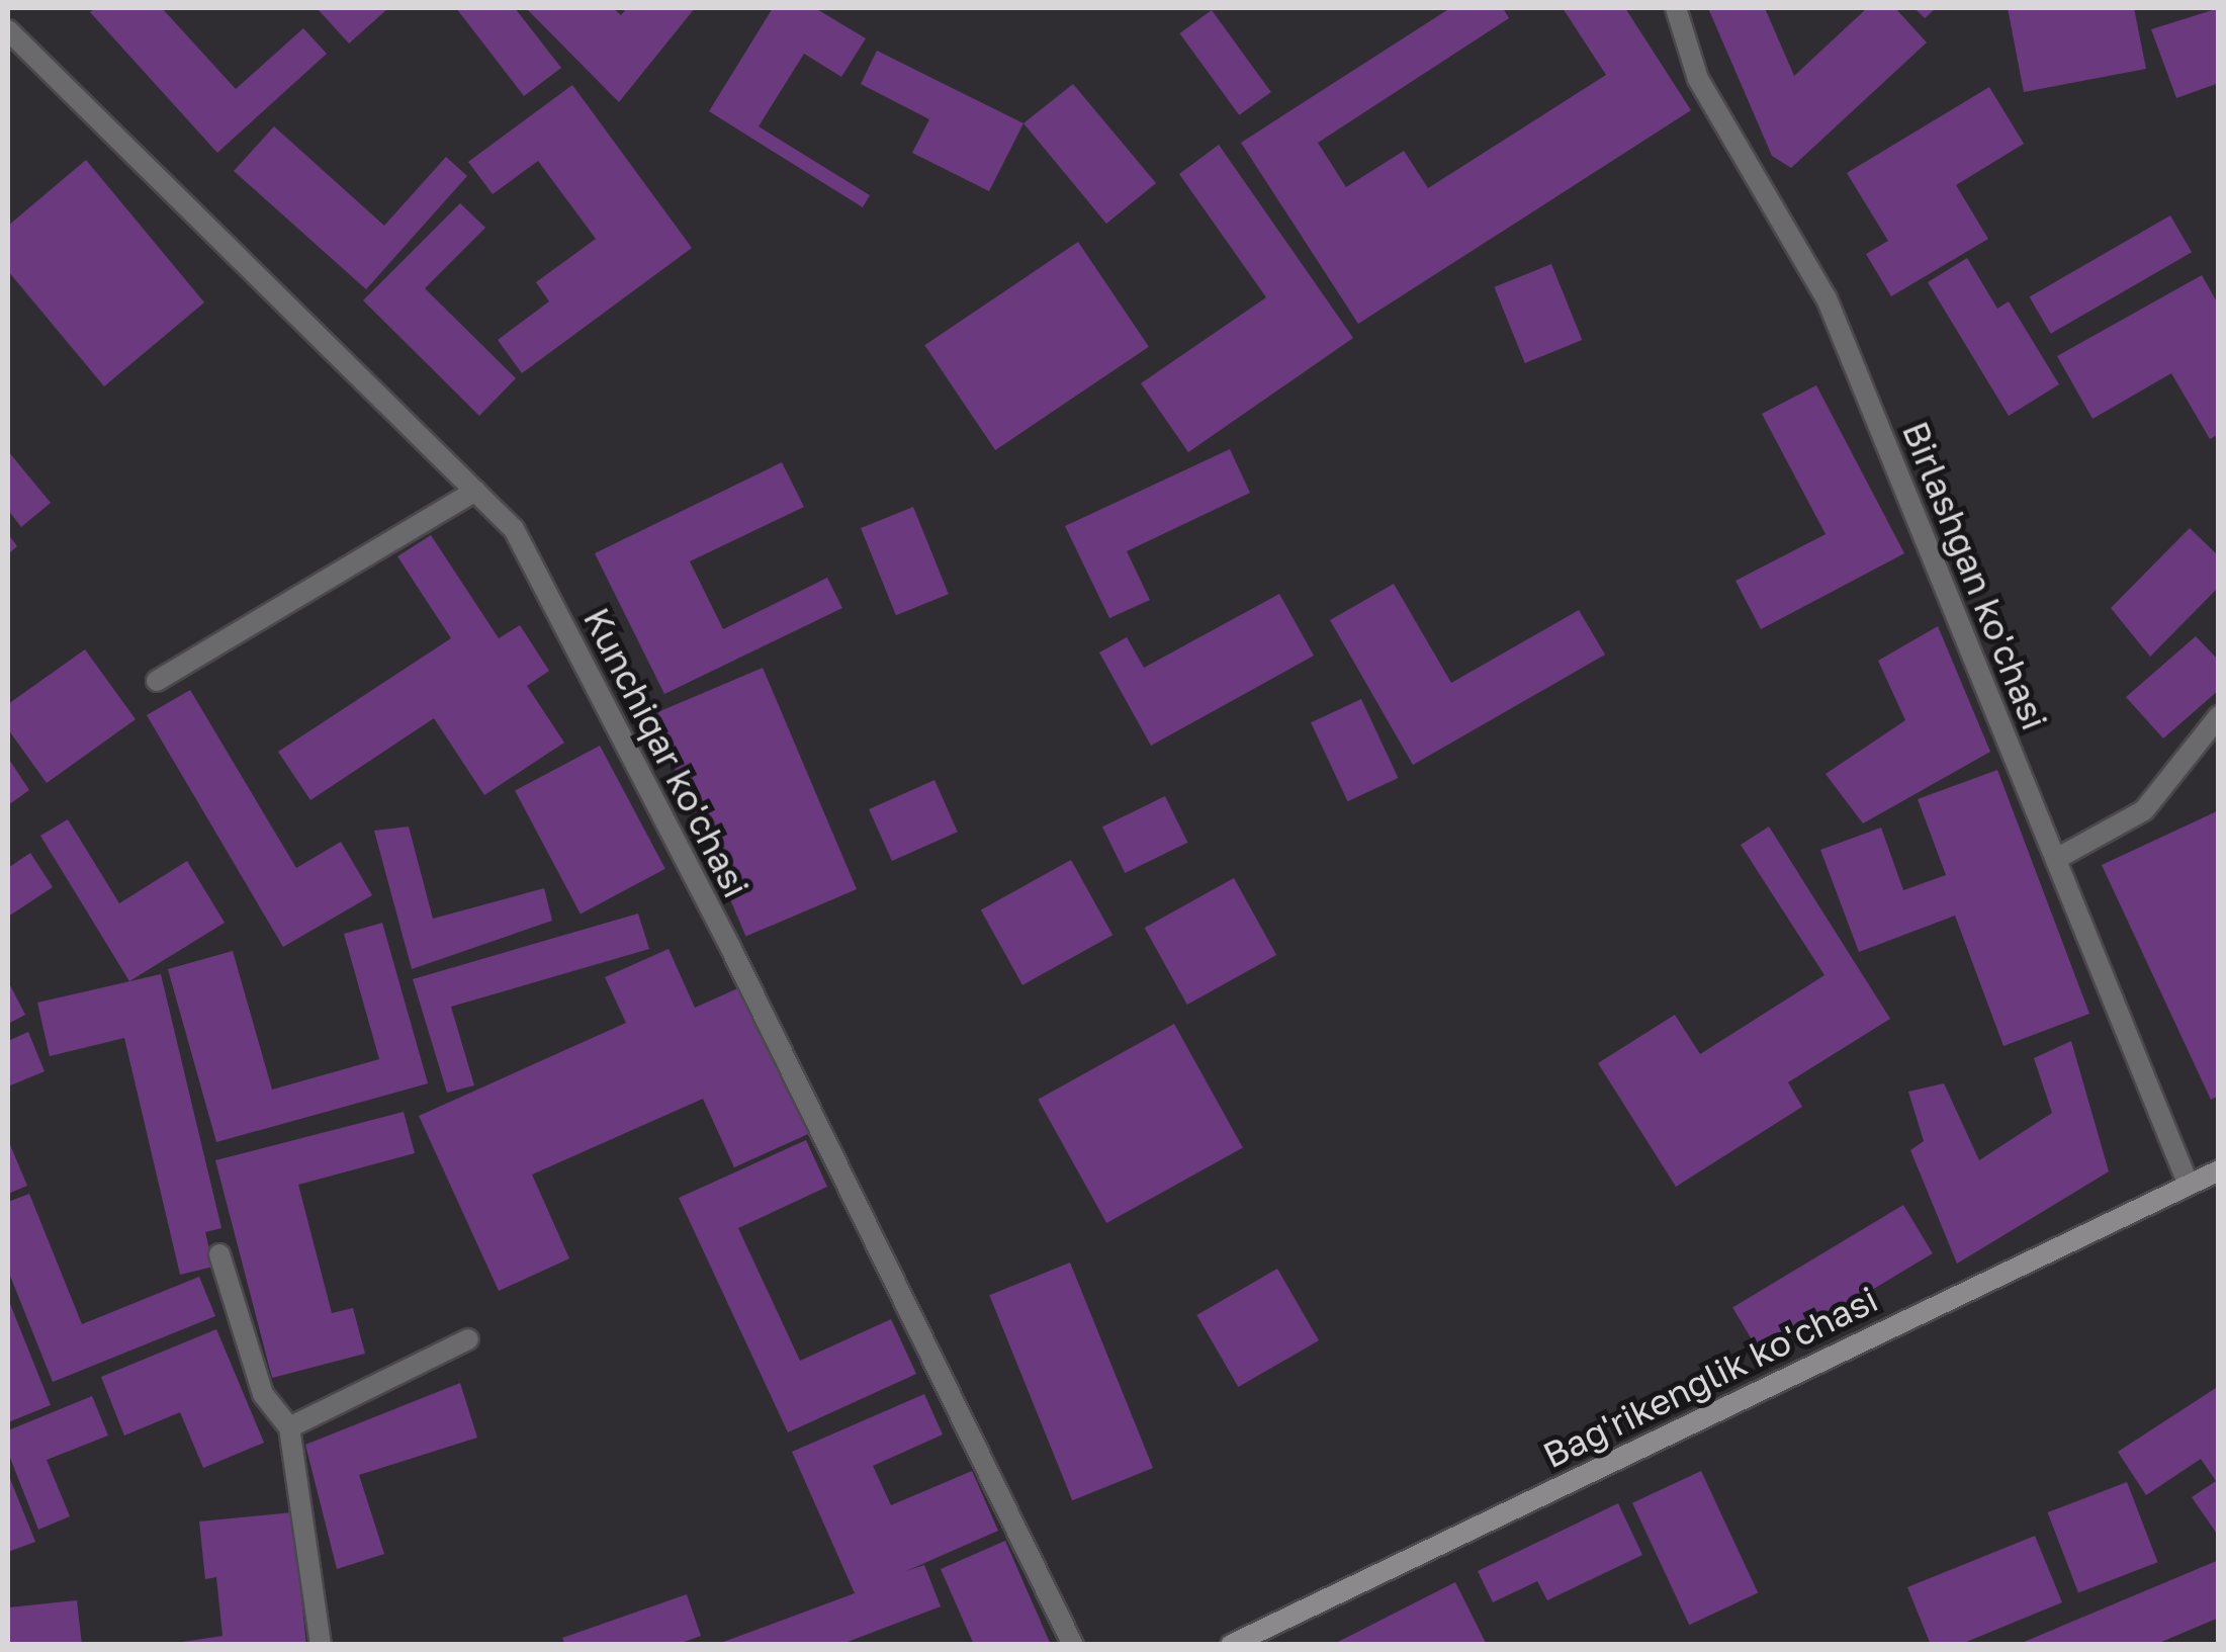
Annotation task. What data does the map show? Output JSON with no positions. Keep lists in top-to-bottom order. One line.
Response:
{"streets":{"main road":["Bag'rikenglik ko'chasi"],"street":["Birlashgan ko'chasi","Kunchiqar ko'chasi"]},"crossings":[["Birlashgan ko'chasi","Bag'rikenglik ko'chasi"]]}
